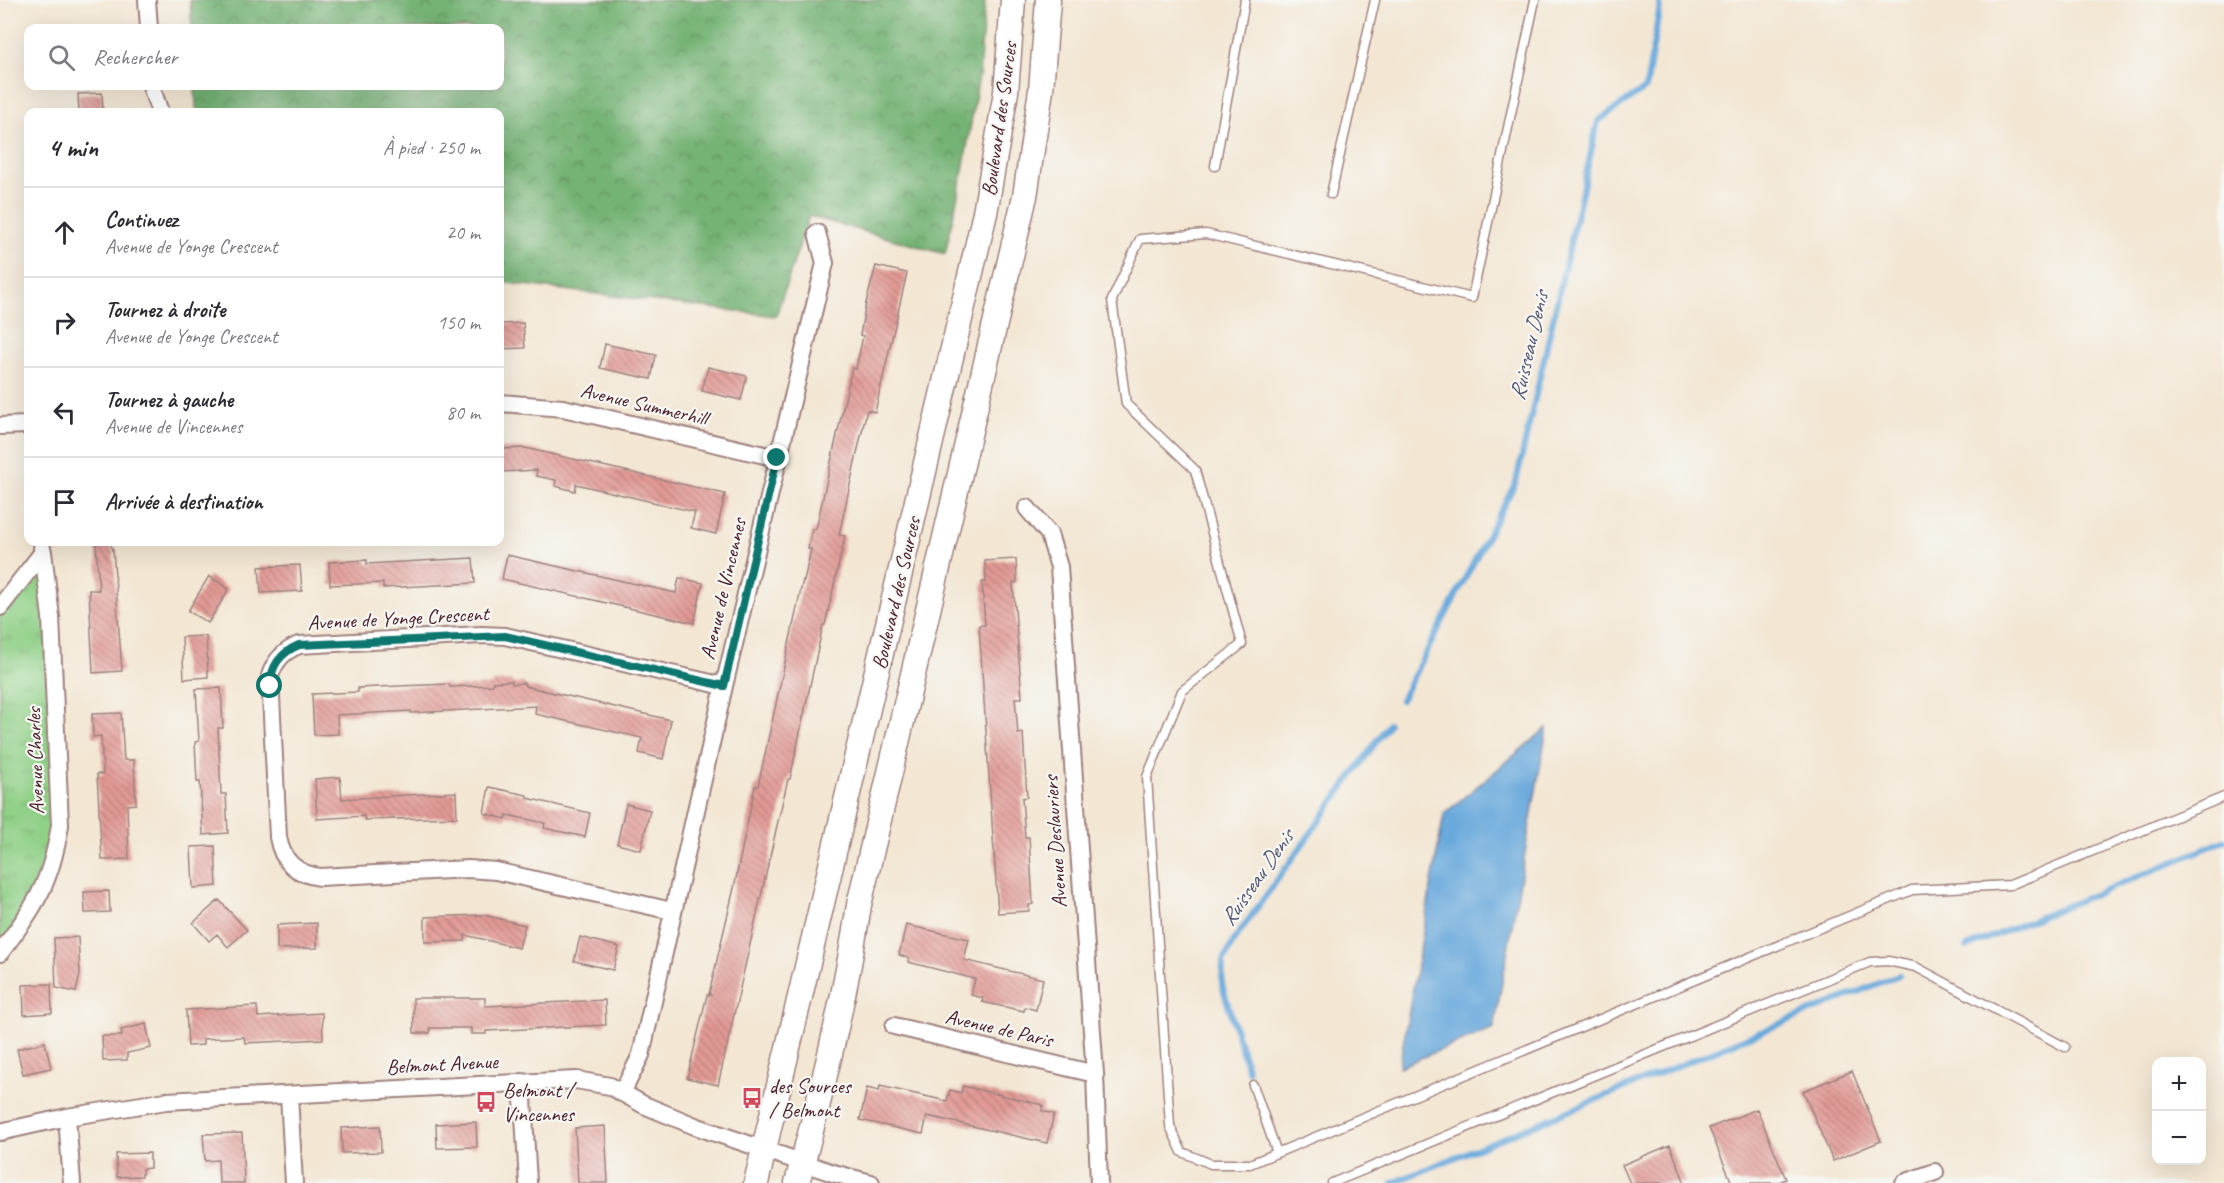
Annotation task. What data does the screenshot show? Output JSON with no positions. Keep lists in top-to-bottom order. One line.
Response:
{"streets":{"main road":["Boulevard des Sources"],"street":["Avenue Summerhill","Avenue de Vincennes","Avenue de Yonge Crescent","Avenue Charles","Avenue Deslauriers","Avenue de Paris","Belmont Avenue"]},"crossings":[["Boulevard des Sources","Belmont Avenue"],["Avenue Summerhill","Avenue de Vincennes"],["Avenue de Vincennes","Avenue de Yonge Crescent"],["Avenue de Vincennes","Belmont Avenue"],["Avenue Deslauriers","Avenue de Paris"]],"water":["Ruisseau Denis"],"places":{"bus stop":["des Sources / Belmont","Belmont / Vincennes"]},"page":{"search":"Rechercher","heading":["4 min","À pied · 250 m"],"list":[["Continuez","Avenue de Yonge Crescent","20 m"],["Tournez à droite","Avenue de Yonge Crescent","150 m"],["Tournez à gauche","Avenue de Vincennes","80 m"],"Arrivée à destination"],"map_buttons":["+","−"]}}
